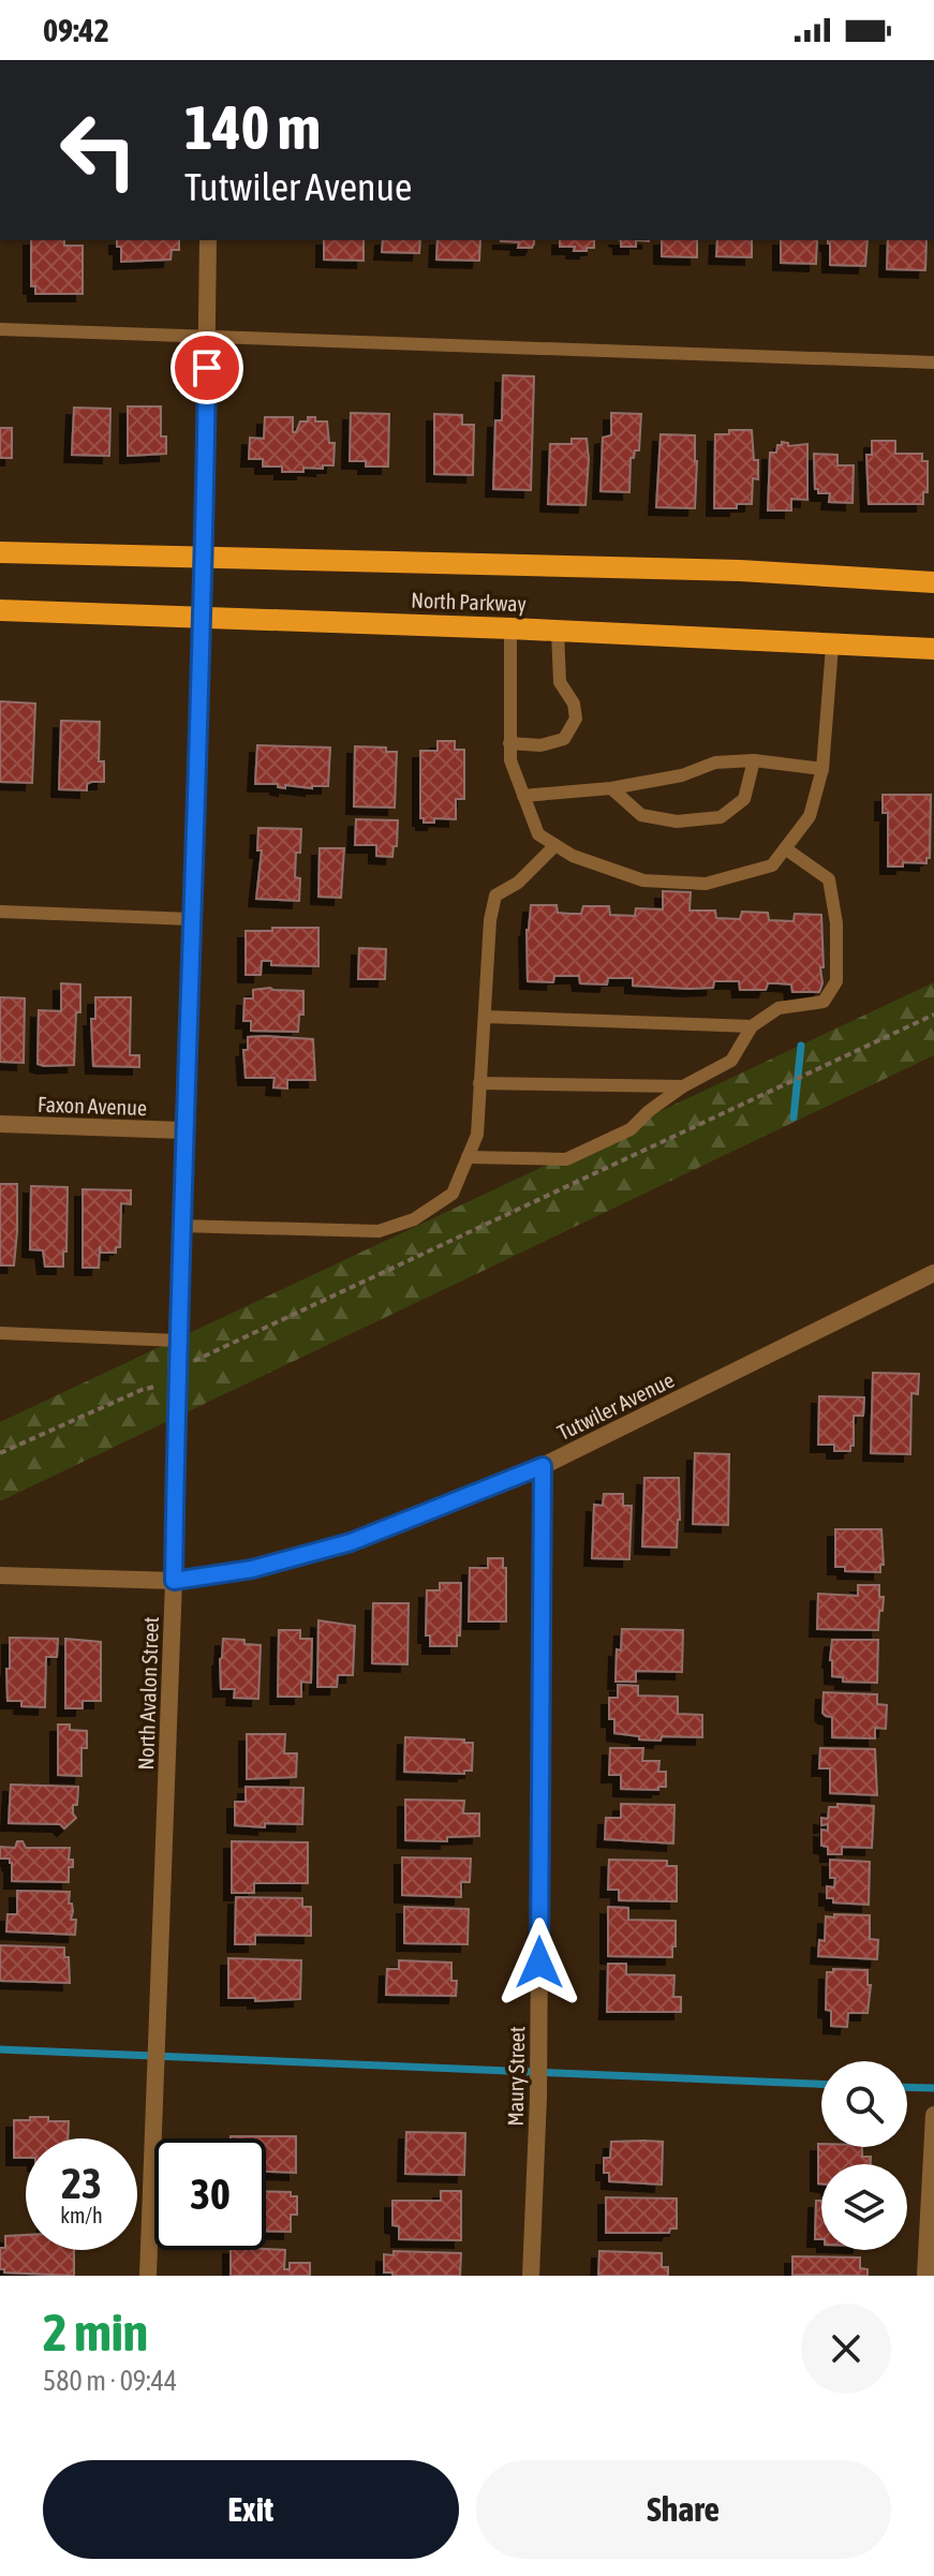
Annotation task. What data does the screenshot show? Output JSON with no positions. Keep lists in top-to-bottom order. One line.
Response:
{"streets":{"main road":["North Parkway"],"street":["Faxon Avenue","Tutwiler Avenue","North Avalon Street","Maury Street"]},"crossings":[["North Parkway","North Avalon Street"],["Faxon Avenue","North Avalon Street"],["Tutwiler Avenue","North Avalon Street"],["Tutwiler Avenue","Maury Street"]],"page":{"status":"09:42","turn":["140 m","Tutwiler Avenue"],"speed":"23 km/h","limit":"30","heading":["2 min","580 m · 09:44"],"buttons":["Exit","Share"]}}
